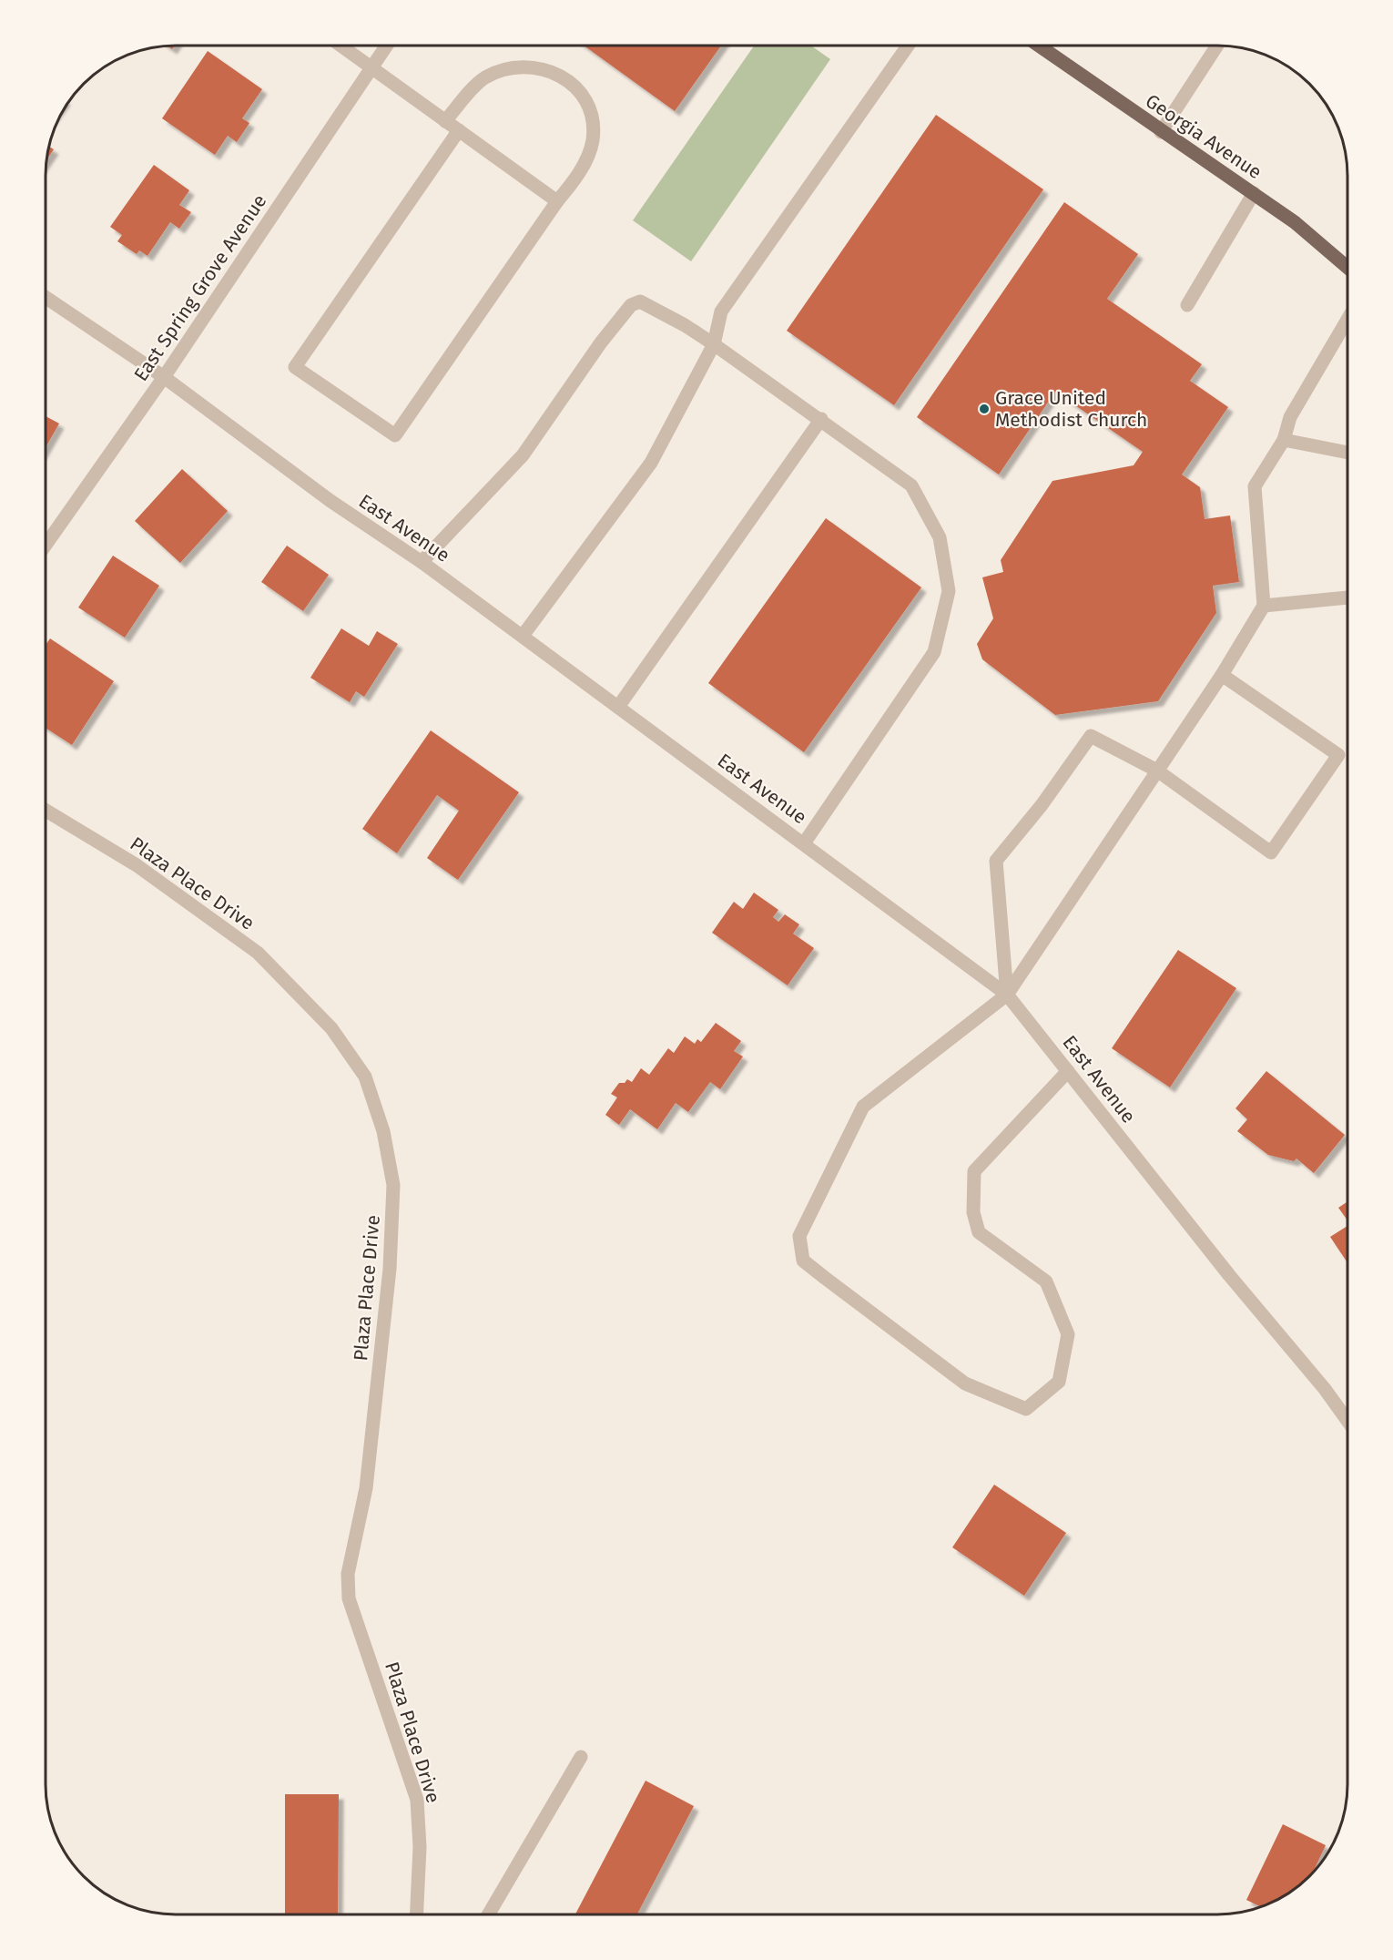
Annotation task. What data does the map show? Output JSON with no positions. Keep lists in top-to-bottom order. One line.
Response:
{"streets":{"main road":["Georgia Avenue"],"street":["East Spring Grove Avenue","East Avenue","Plaza Place Drive"]},"crossings":[["East Spring Grove Avenue","East Avenue"]],"places":["Grace United Methodist Church"]}
